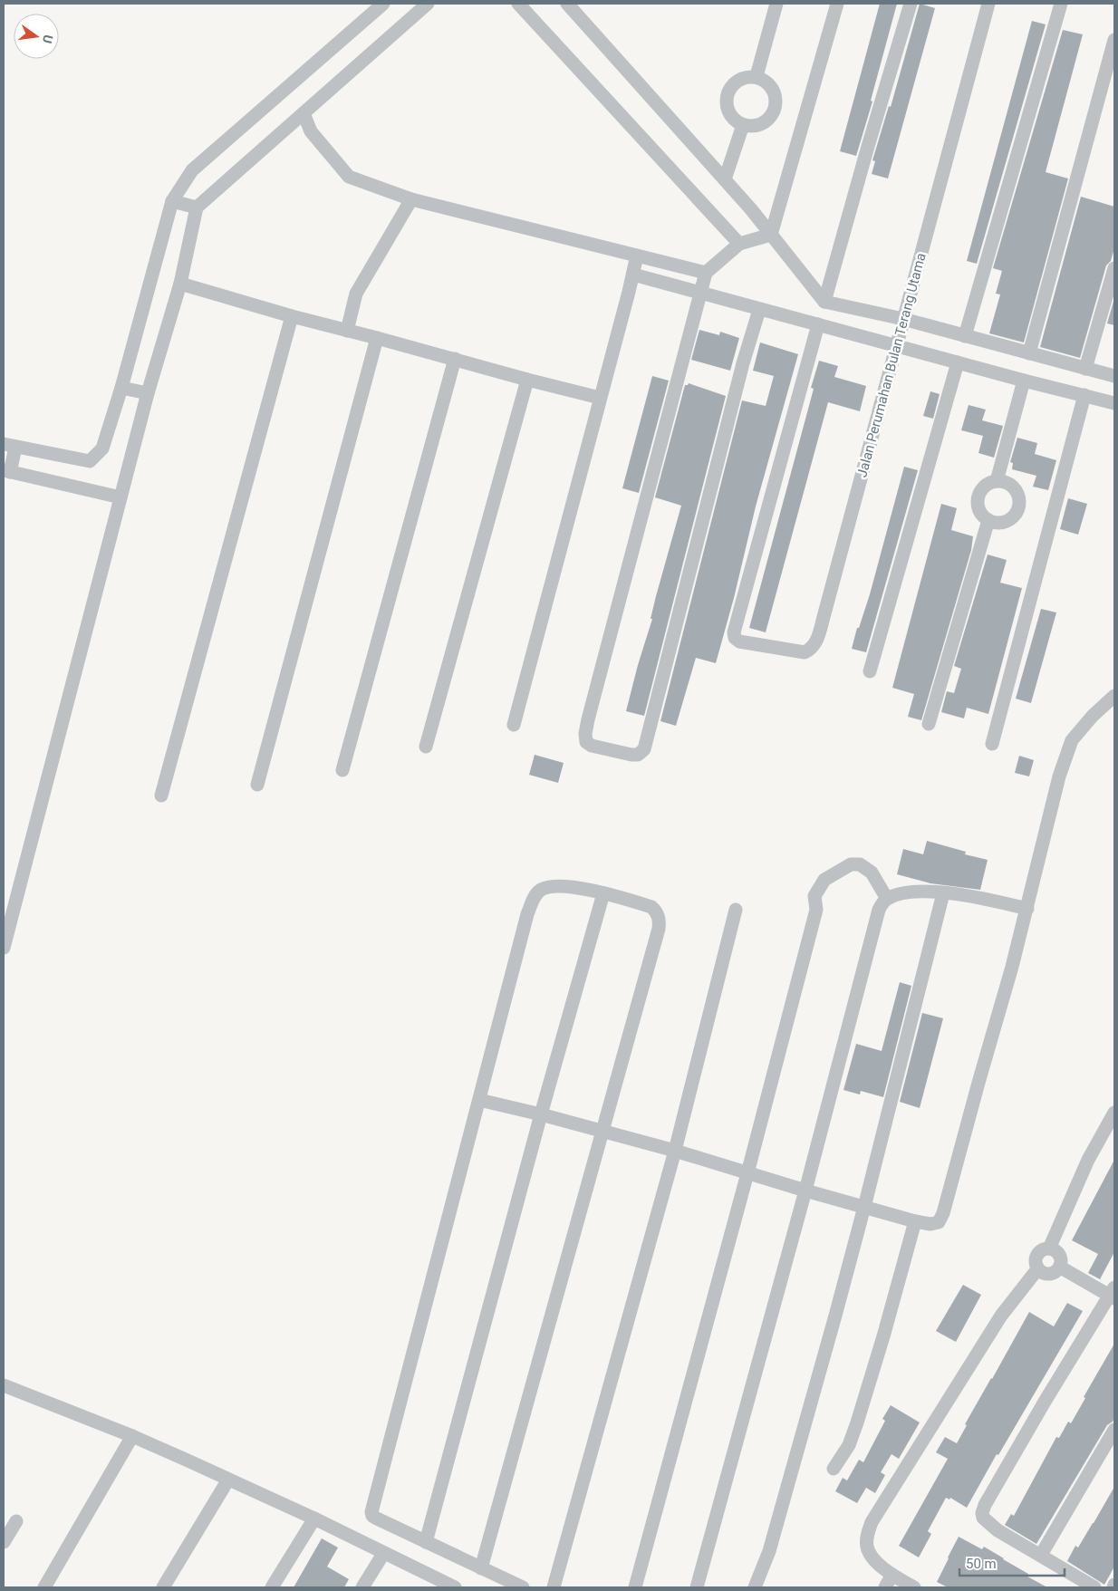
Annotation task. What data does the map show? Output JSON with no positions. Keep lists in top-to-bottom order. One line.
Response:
{"streets":{"street":["Jalan Perumahan Bulan Terang Utama"]},"scale_bar":"50 m","north":"right"}
